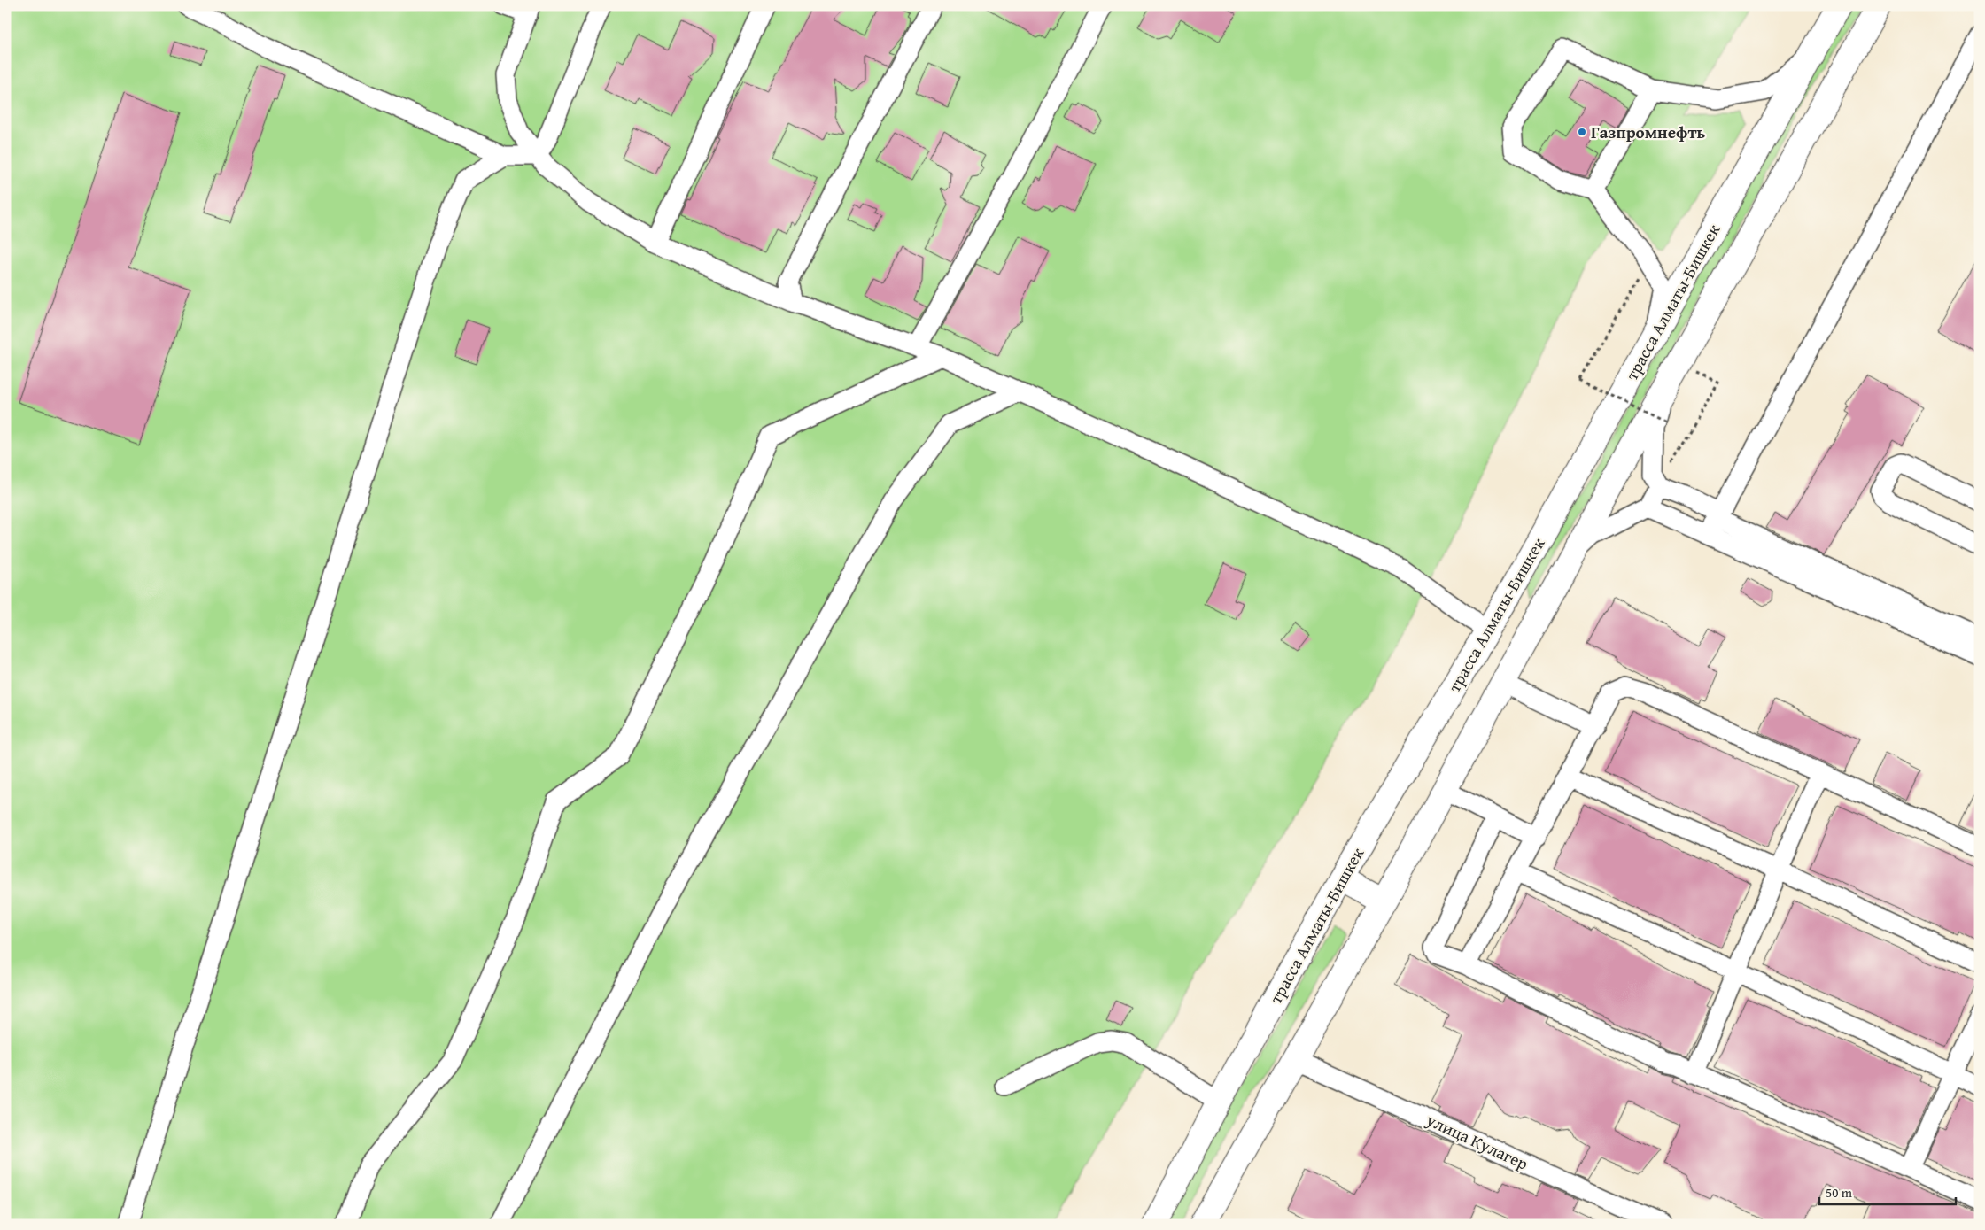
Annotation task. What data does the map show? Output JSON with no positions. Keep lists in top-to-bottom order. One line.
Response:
{"streets":{"highway":["трасса Алматы-Бишкек"],"street":["улица Кулагер"]},"places":["Газпромнефть"],"scale_bar":"50 m"}
